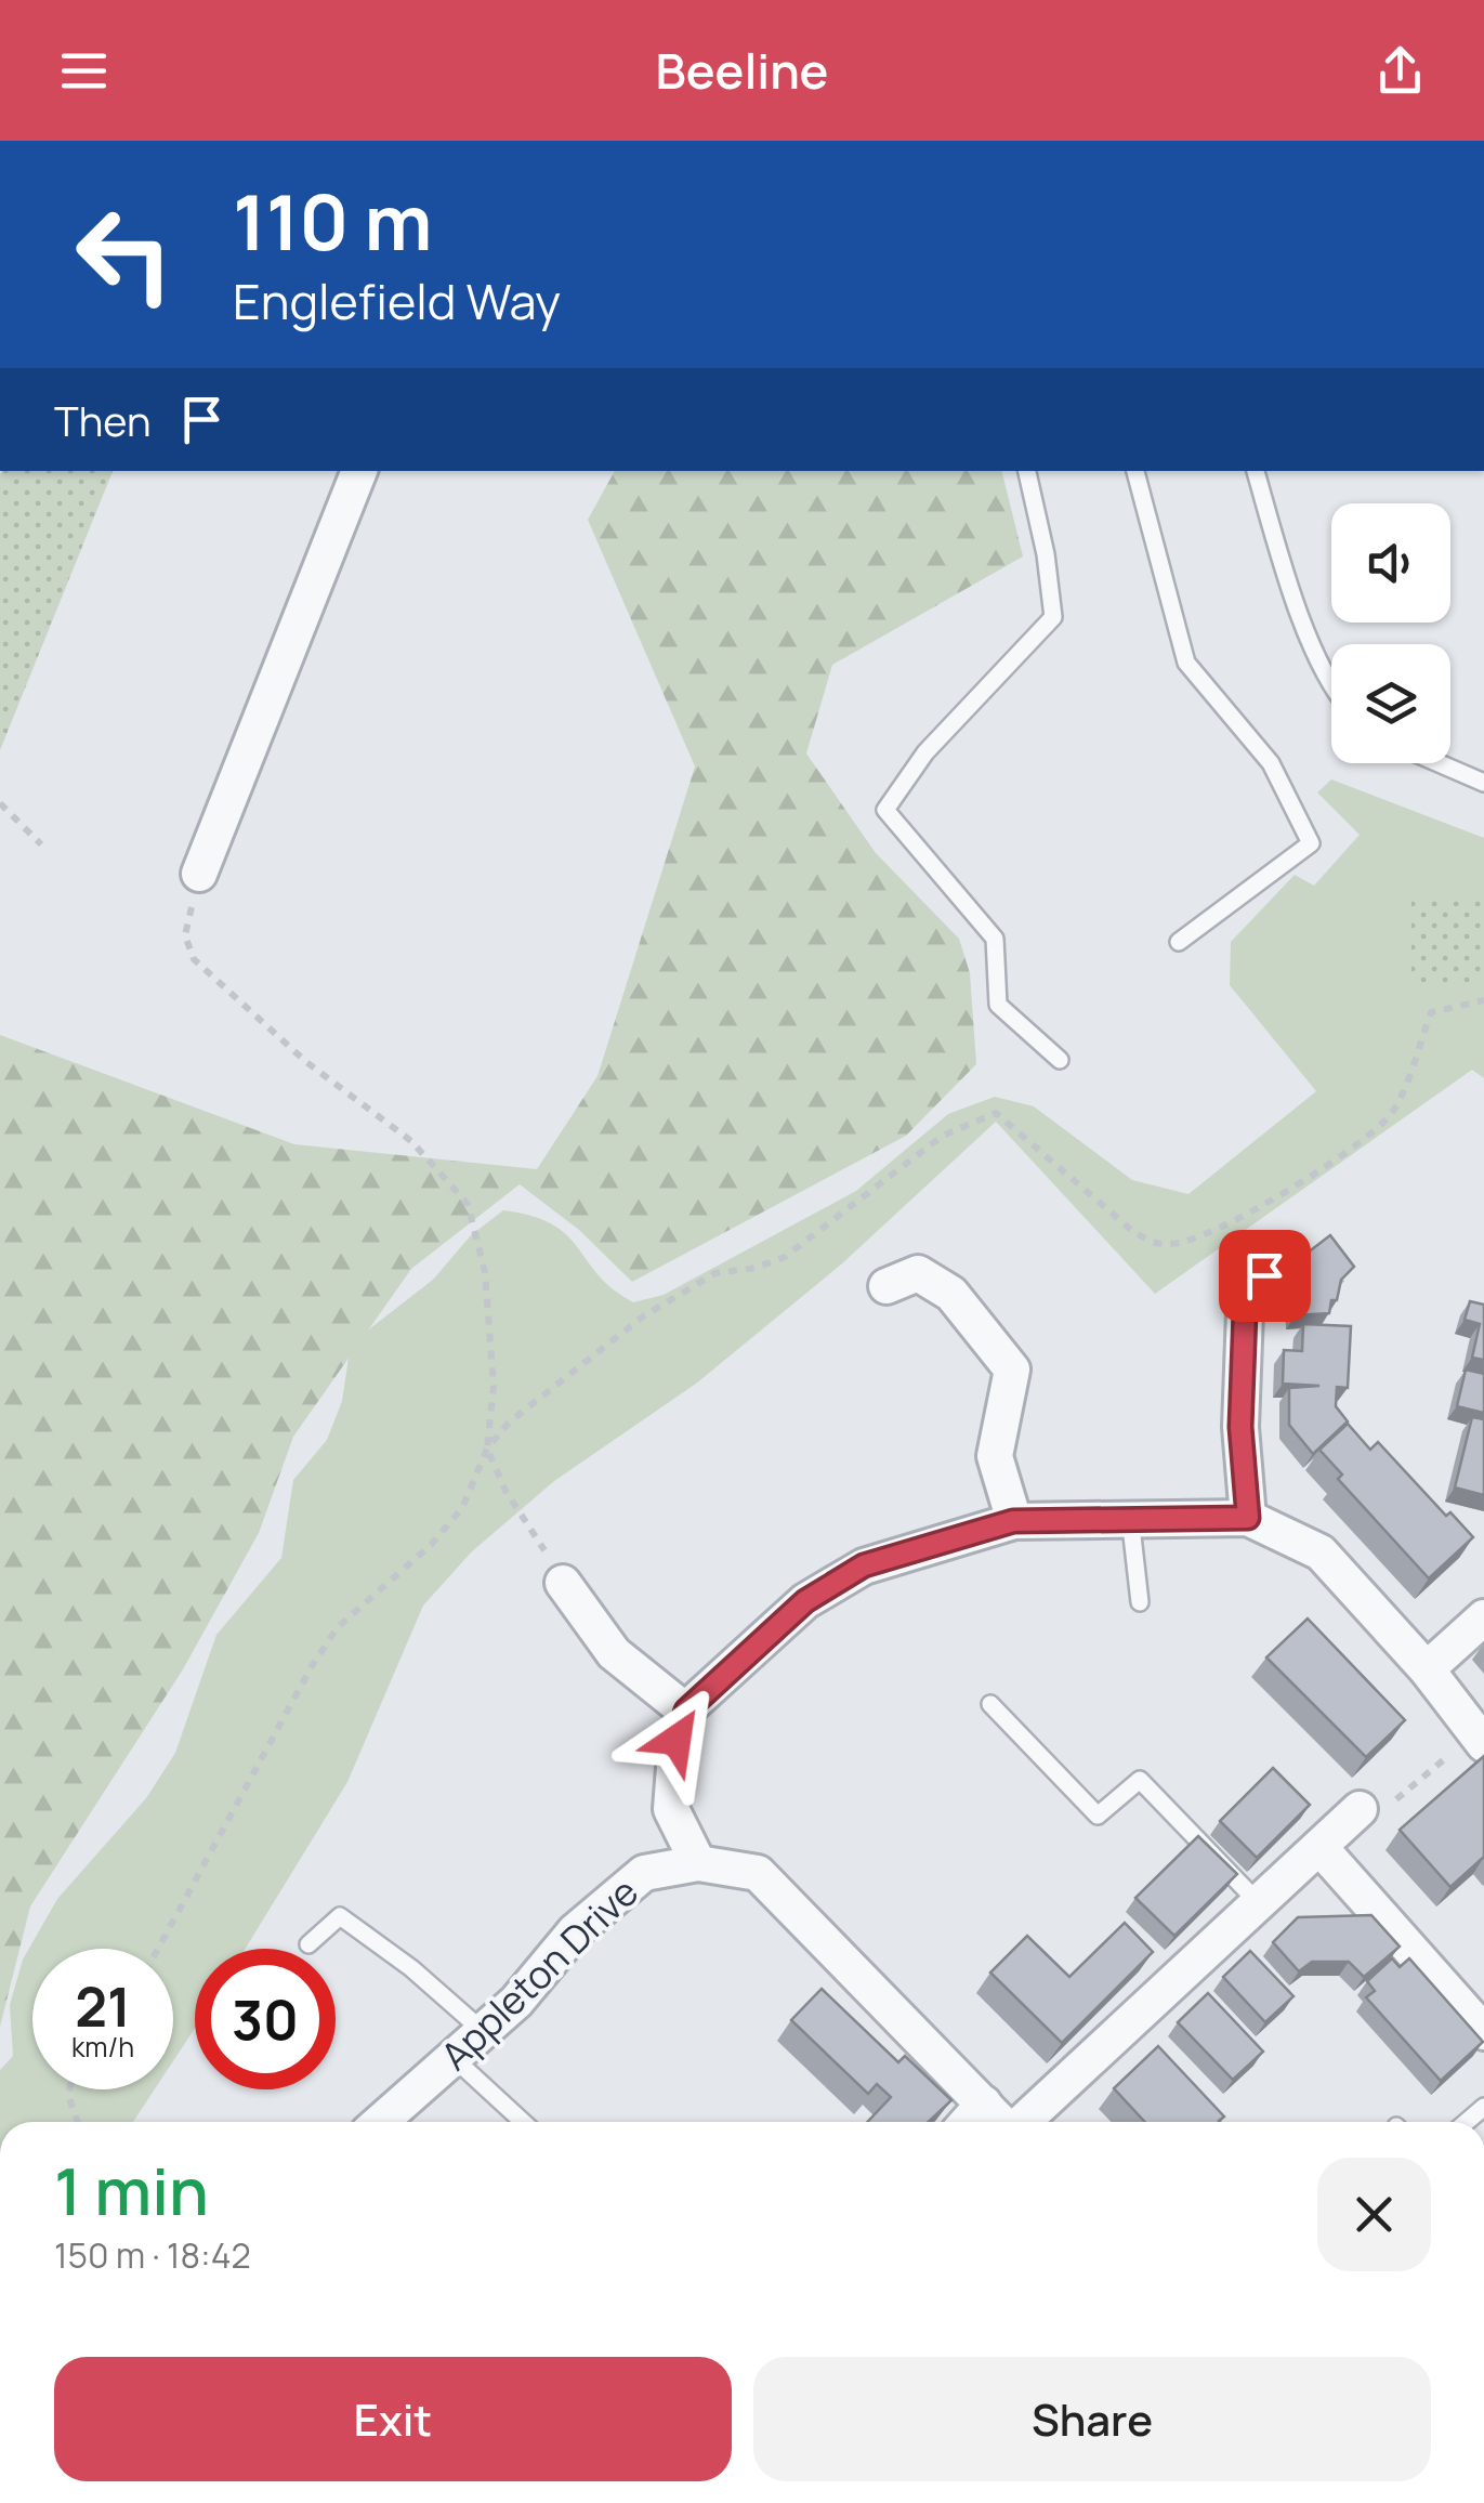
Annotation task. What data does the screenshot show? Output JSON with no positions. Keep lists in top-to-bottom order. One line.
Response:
{"streets":{"street":["Appleton Drive"]},"page":{"header":"Beeline","turn":["110 m","Englefield Way"],"then":"Then","speed":"21 km/h","limit":"30","heading":["1 min","150 m · 18:42"],"buttons":["Exit","Share"]}}
